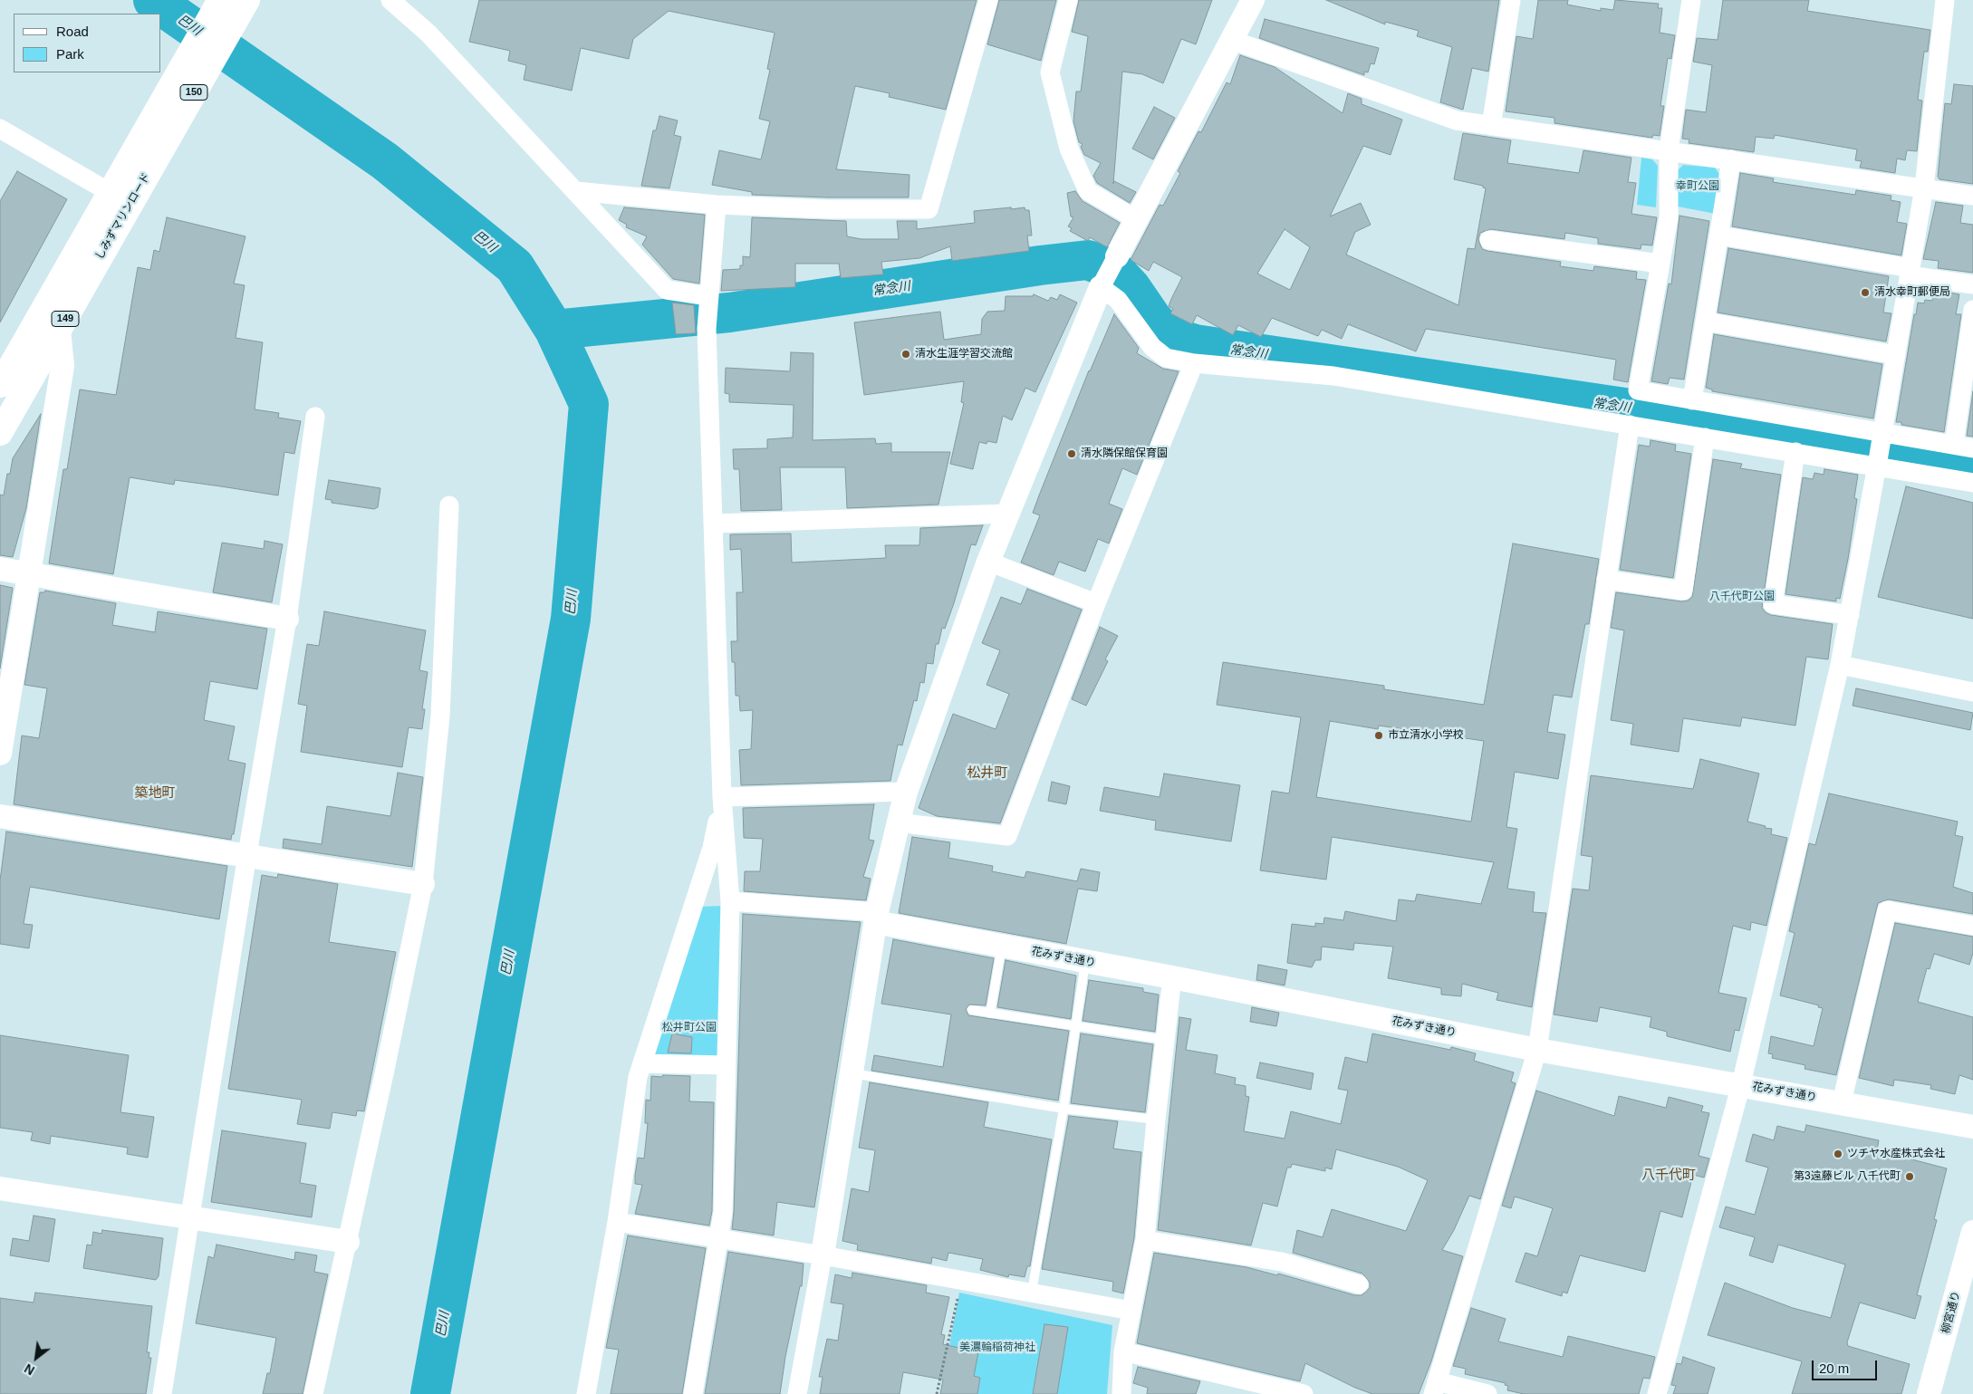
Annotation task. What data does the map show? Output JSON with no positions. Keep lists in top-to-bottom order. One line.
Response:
{"streets":{"highway":["150","しみずマリンロード","149"],"street":["花みずき通り","柳宮通り"]},"districts":["松井町","築地町","八千代町"],"water":["巴川","常念川"],"parks":["幸町公園","八千代町公園","松井町公園","美濃輪稲荷神社"],"places":["清水幸町郵便局","清水生涯学習交流館","清水隣保館保育園","市立清水小学校","ツチヤ水産株式会社","第3遠藤ビル 八千代町"],"legend":["Road","Park"],"scale_bar":"20 m","north":"bottom left"}
